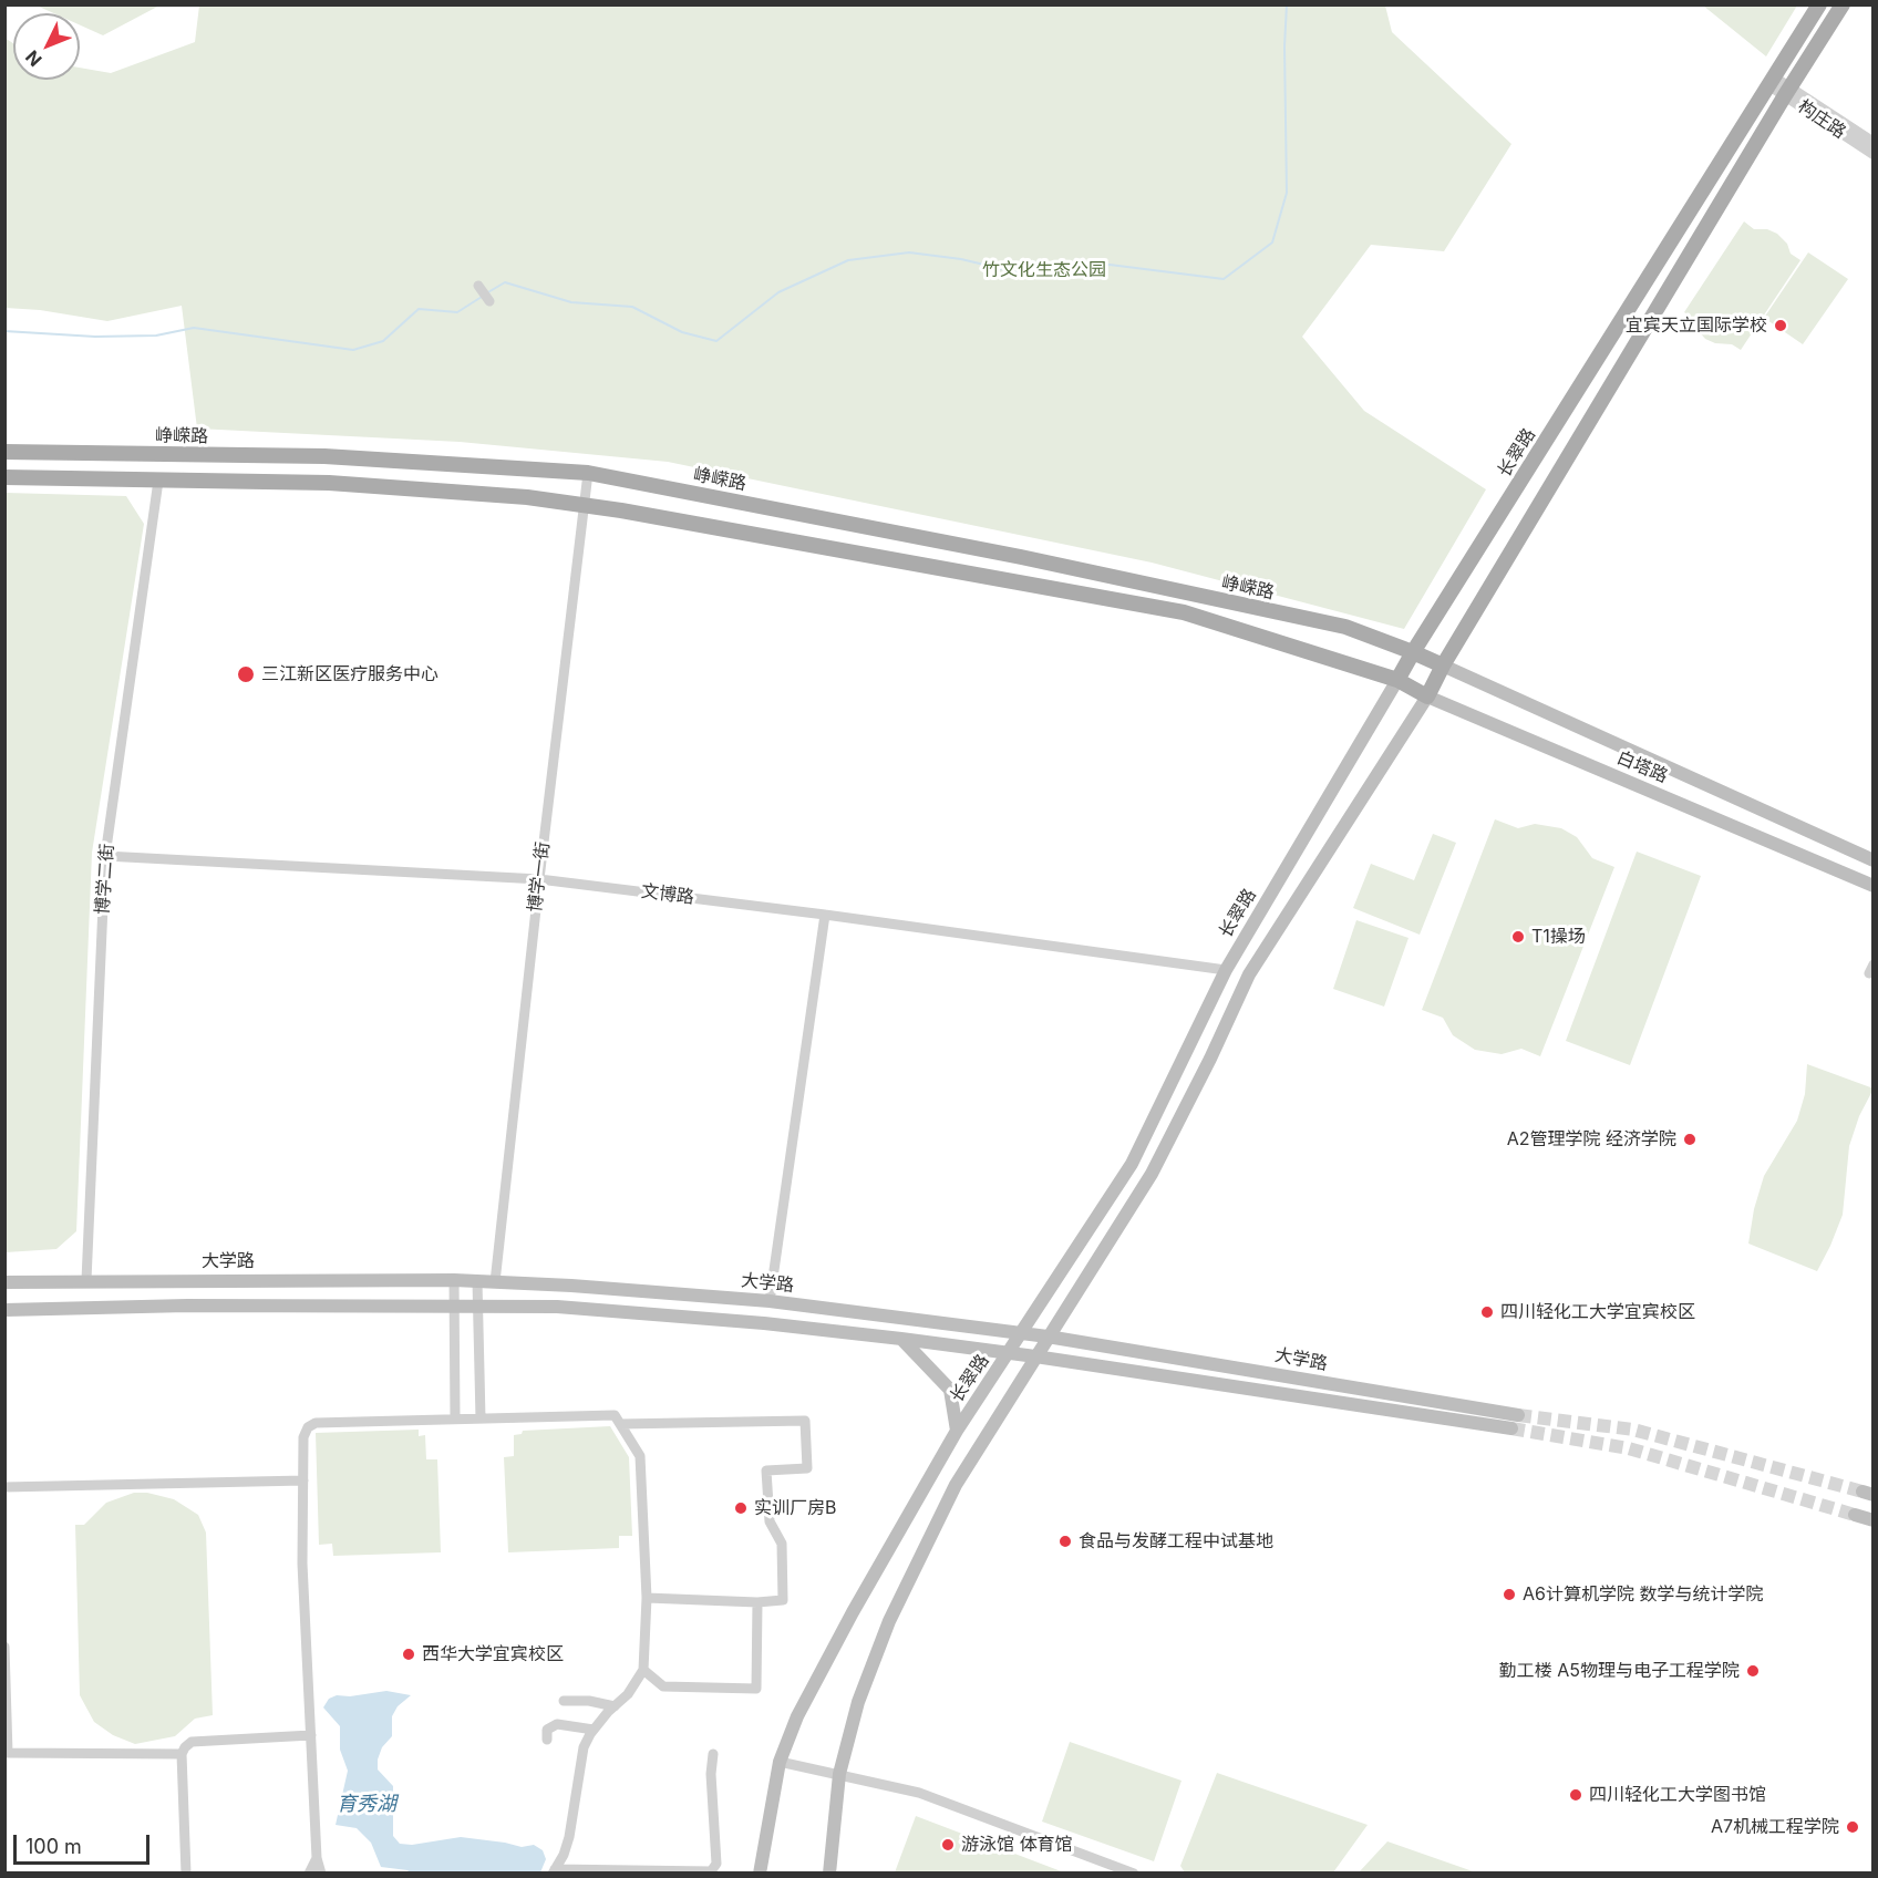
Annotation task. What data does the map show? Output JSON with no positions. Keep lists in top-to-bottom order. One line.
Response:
{"streets":{"main road":["峥嵘路","长翠路","白塔路","大学路"],"street":["构庄路","博学一街","博学二街","文博路"]},"crossings":[["构庄路","长翠路"],["峥嵘路","长翠路"],["峥嵘路","白塔路"],["峥嵘路","博学一街"],["长翠路","白塔路"],["长翠路","文博路"],["长翠路","大学路"],["博学一街","文博路"],["博学一街","大学路"],["博学二街","文博路"],["博学二街","大学路"]],"water":["育秀湖"],"parks":["竹文化生态公园"],"places":["宜宾天立国际学校","三江新区医疗服务中心","T1操场","A2管理学院 经济学院","四川轻化工大学宜宾校区","实训厂房B","食品与发酵工程中试基地","A6计算机学院 数学与统计学院","西华大学宜宾校区","勤工楼 A5物理与电子工程学院","四川轻化工大学图书馆","A7机械工程学院","游泳馆 体育馆"],"scale_bar":"100 m","north":"bottom left"}
